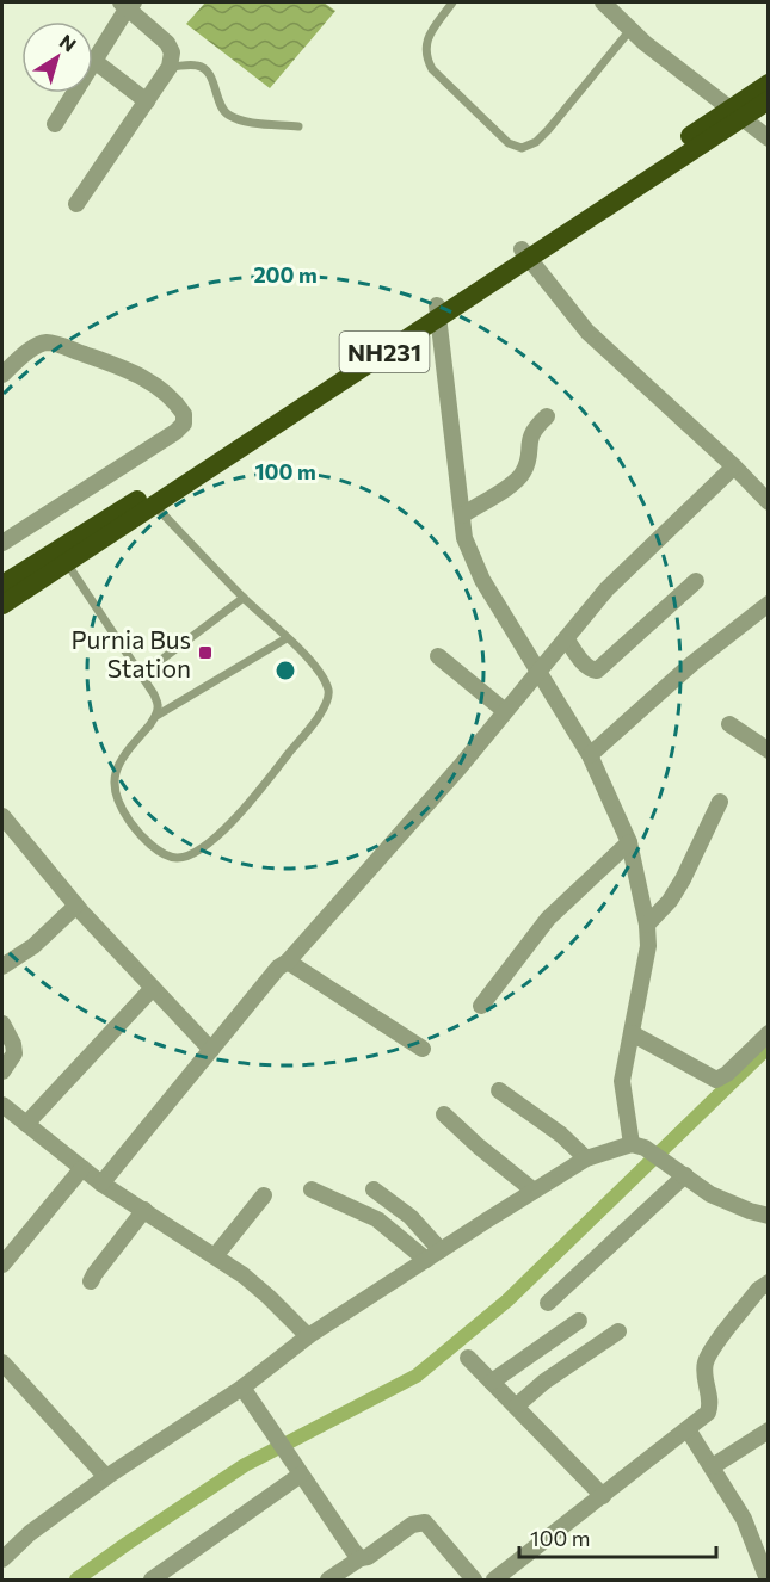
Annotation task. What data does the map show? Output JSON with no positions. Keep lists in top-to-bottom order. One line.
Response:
{"streets":{"highway":["NH231"]},"places":{"transit":["Purnia Bus Station"]},"scale_bar":"100 m","north":"top right","rings":["200 m","100 m"]}
